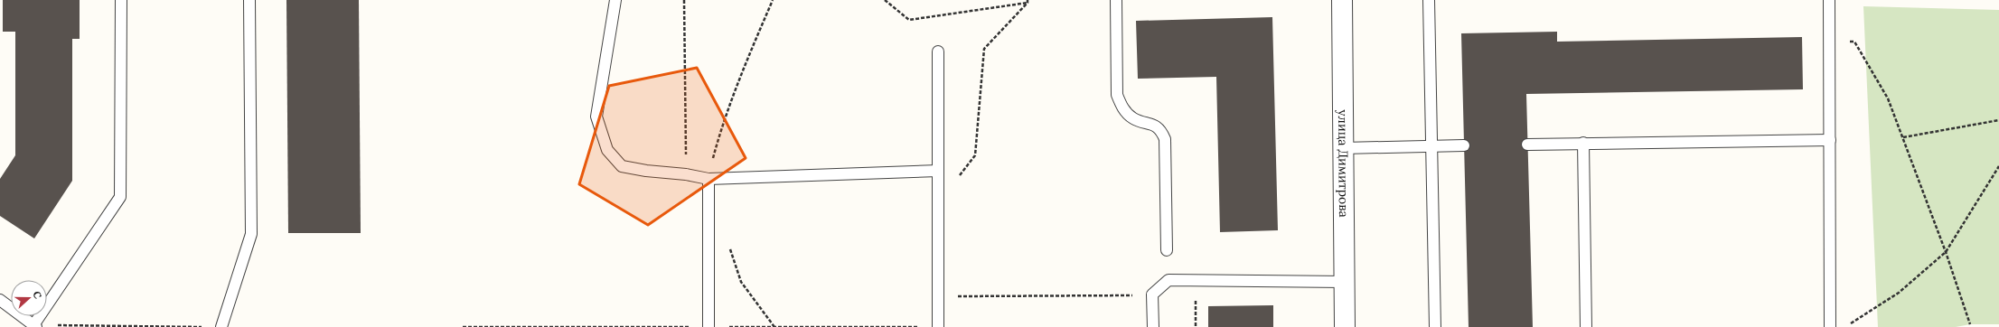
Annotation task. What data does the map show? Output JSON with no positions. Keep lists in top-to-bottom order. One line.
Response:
{"streets":{"street":["улица Димитрова"]},"north":"right"}
